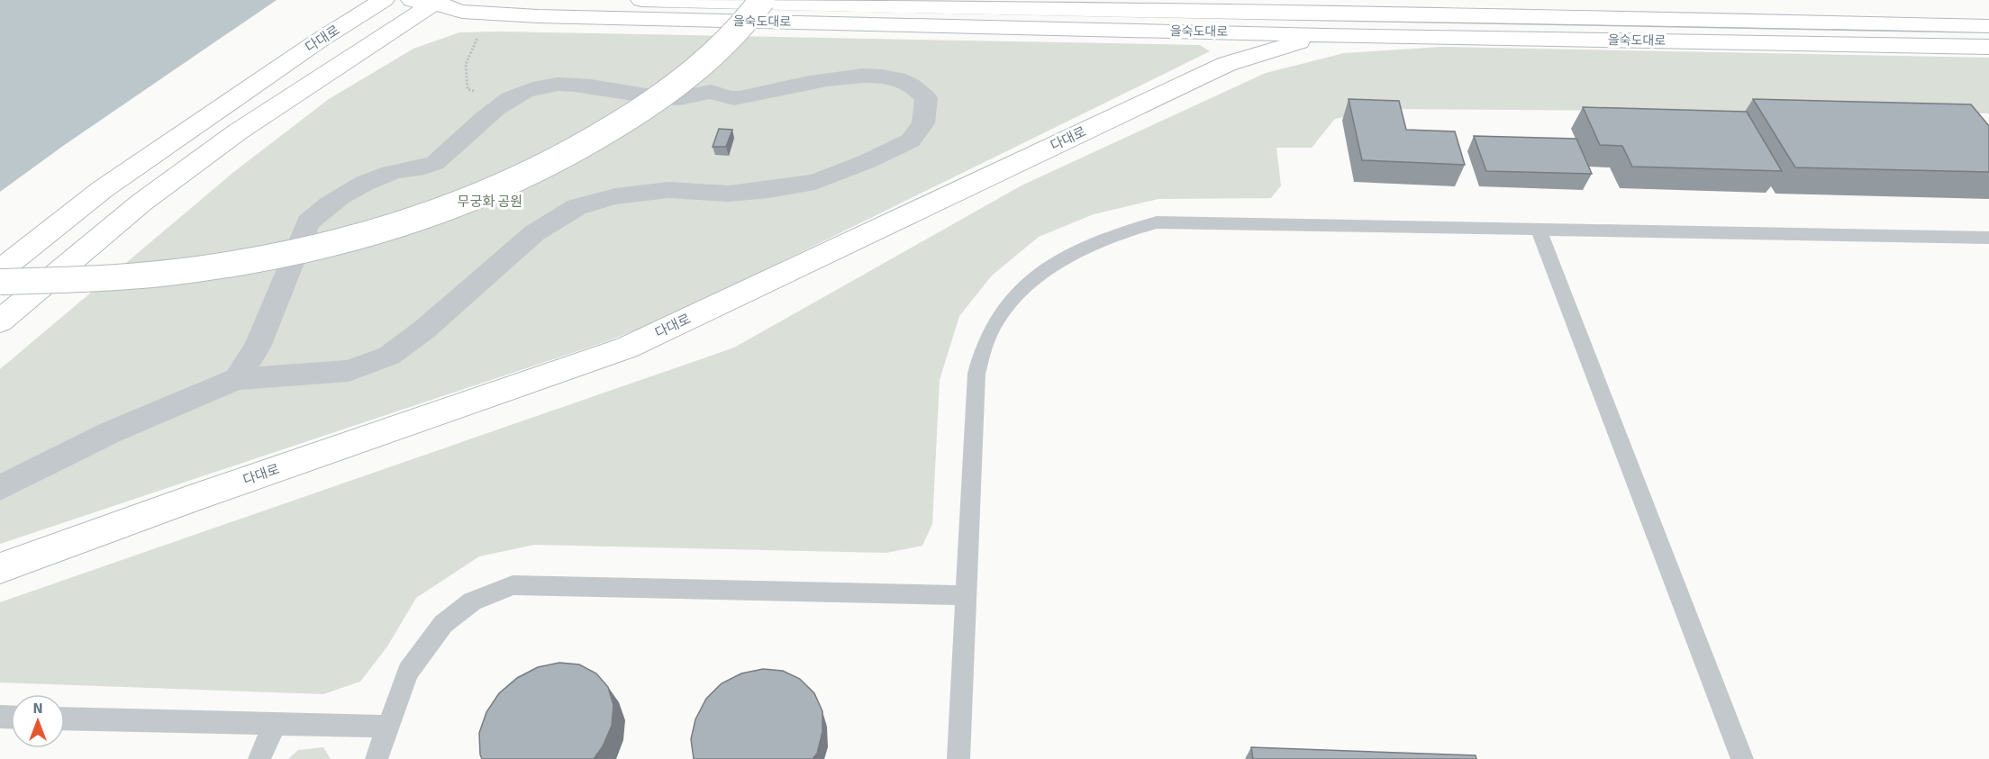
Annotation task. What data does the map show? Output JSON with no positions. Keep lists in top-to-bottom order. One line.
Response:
{"streets":{"main road":["을숙도대로","다대로"]},"crossings":[["을숙도대로","다대로"]],"parks":["무궁화 공원"],"north":"top"}
